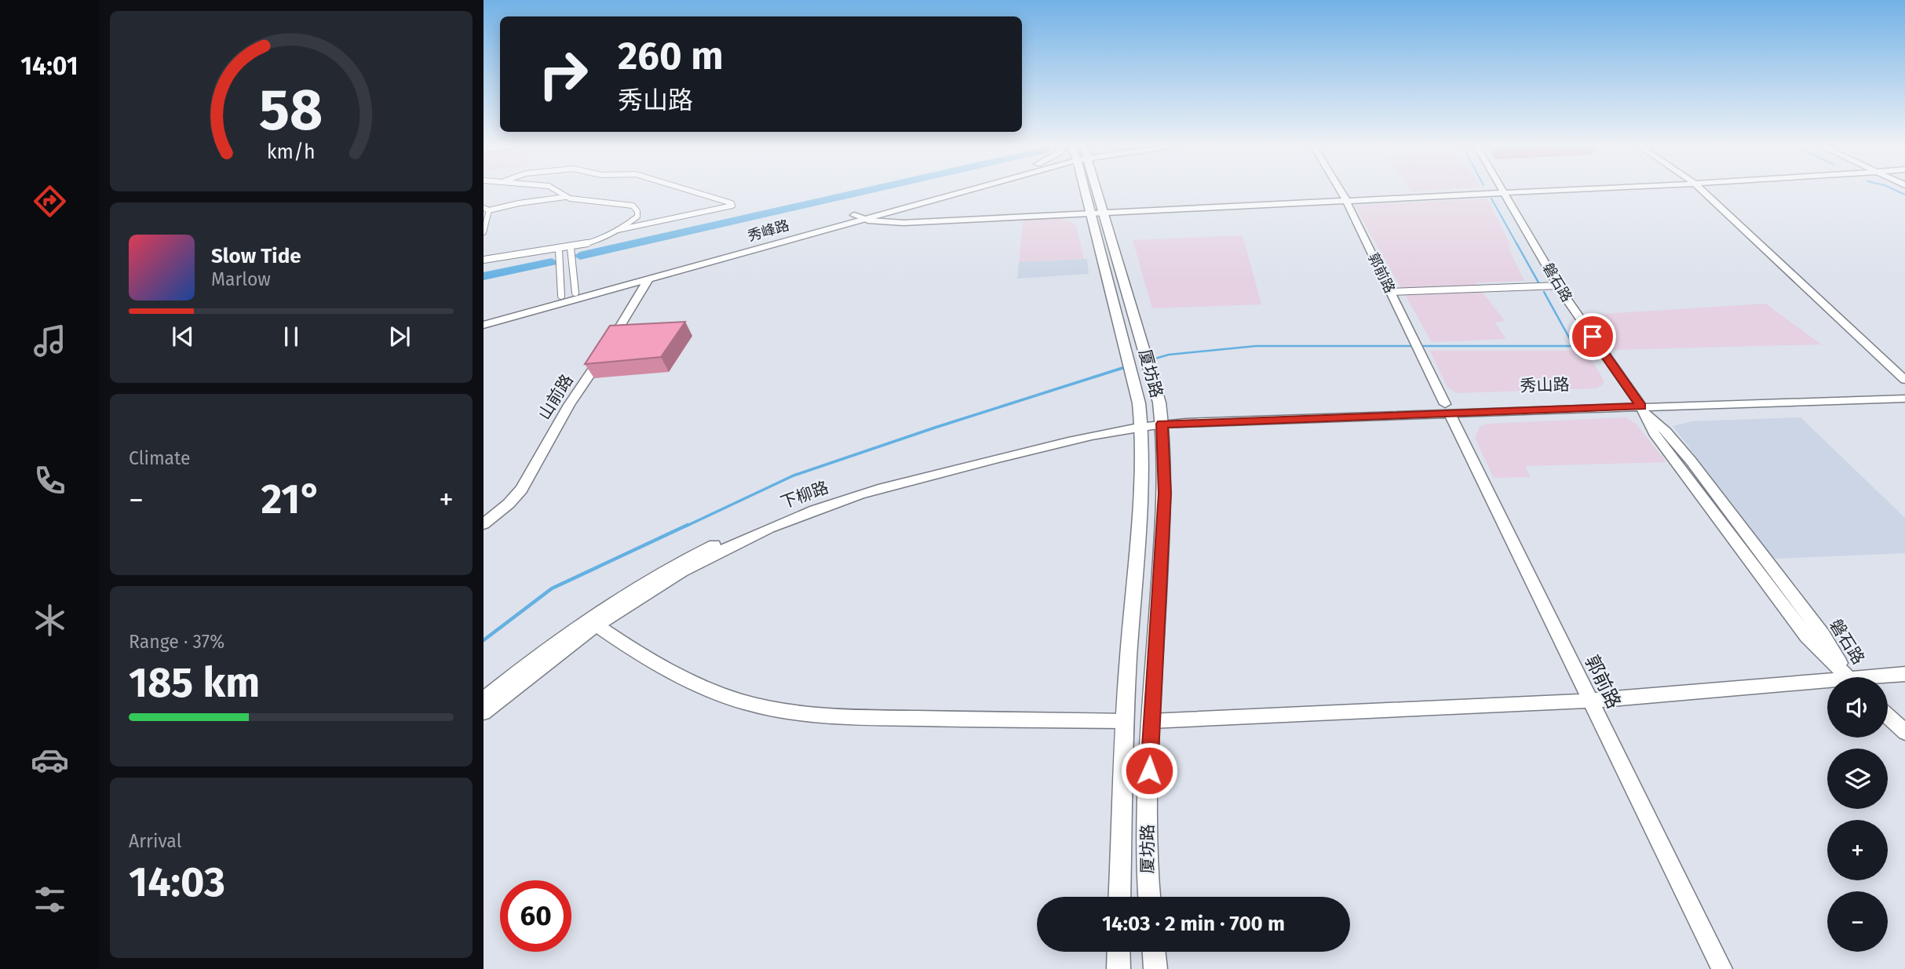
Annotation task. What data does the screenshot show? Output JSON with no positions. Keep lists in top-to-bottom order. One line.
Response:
{"streets":{"main road":["秀峰路","厦坊路"],"street":["郭前路","磐石路","秀山路","山前路","下柳路"]},"crossings":[["秀峰路","山前路"],["郭前路","秀山路"],["磐石路","秀山路"],["厦坊路","下柳路"],["秀山路","下柳路"]],"page":{"tabs":"14:01","turn":["260 m","秀山路"],"song":["Slow Tide","Marlow"],"tile":["Climate",["Range · 37%","185 km"],["Arrival","14:03"]],"heat":["−","21°","+"],"map_buttons":["+","−"],"limit":"60","trip":"14:03 · 2 min · 700 m","gauge":["58","km/h"]}}
